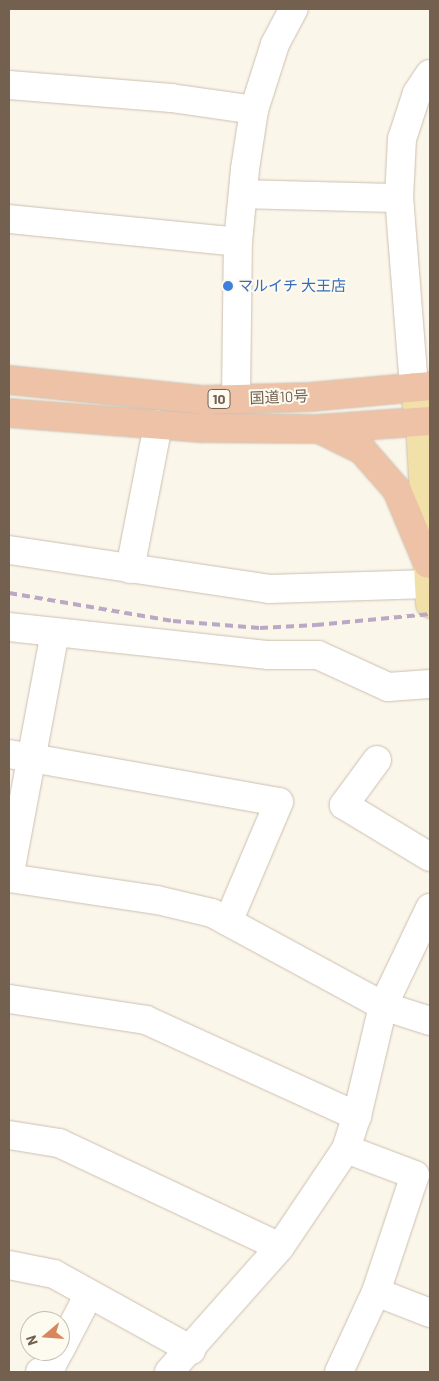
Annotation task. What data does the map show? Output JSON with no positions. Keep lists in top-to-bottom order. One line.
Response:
{"streets":{"highway":["国道10号","10"]},"places":["マルイチ 大王店"],"north":"left"}
